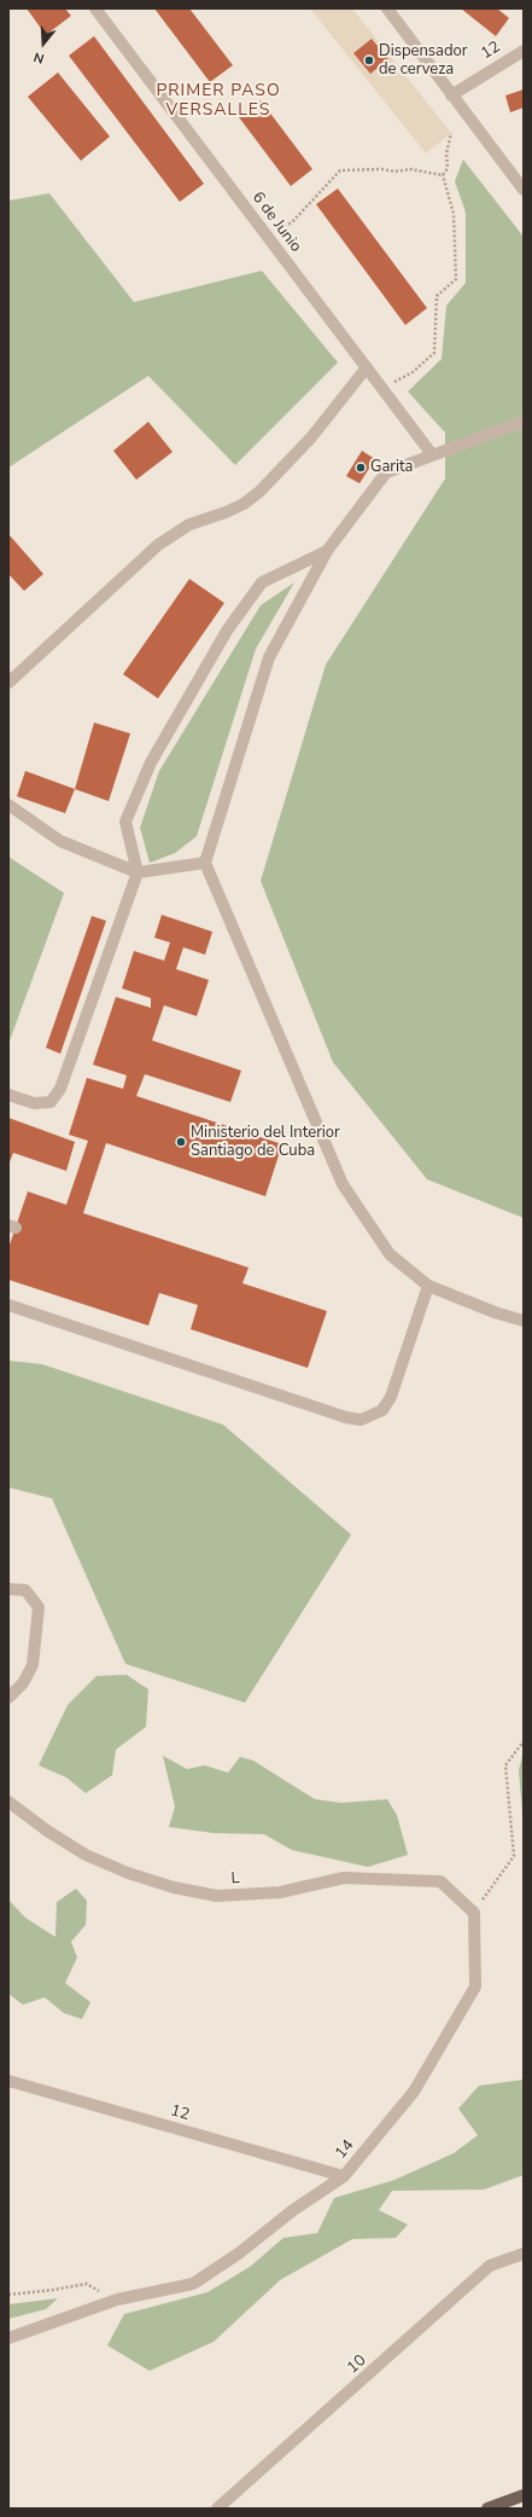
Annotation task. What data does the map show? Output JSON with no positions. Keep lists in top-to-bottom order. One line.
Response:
{"streets":{"street":["12","6 de Junio","L","14","10"]},"crossings":[["12","14"],["L","14"]],"districts":["PRIMER PASO VERSALLES"],"places":["Dispensador de cerveza","Garita","Ministerio del Interior Santiago de Cuba"],"north":"bottom"}
